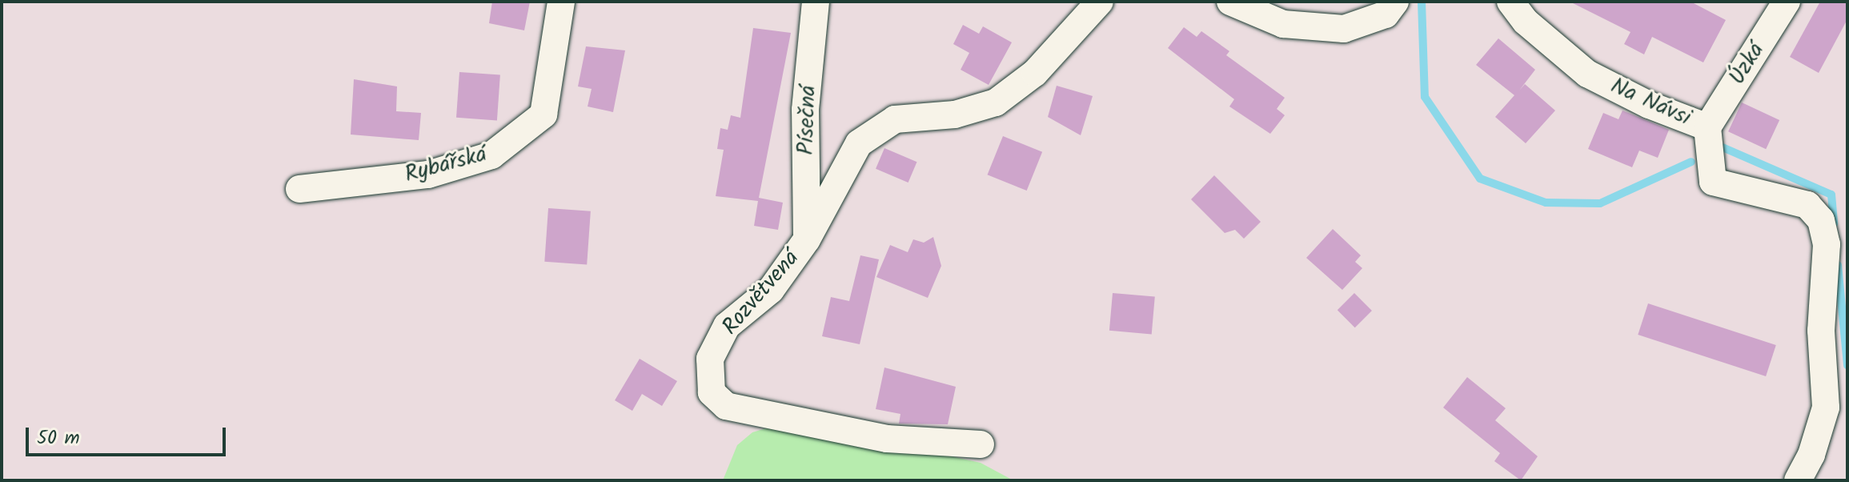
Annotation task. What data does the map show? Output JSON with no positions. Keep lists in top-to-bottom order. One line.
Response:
{"streets":{"street":["Úzká","Na Návsi","Písečná","Rybářská","Rozvětvená"]},"crossings":[["Úzká","Na Návsi"],["Písečná","Rozvětvená"]],"scale_bar":"50 m"}
